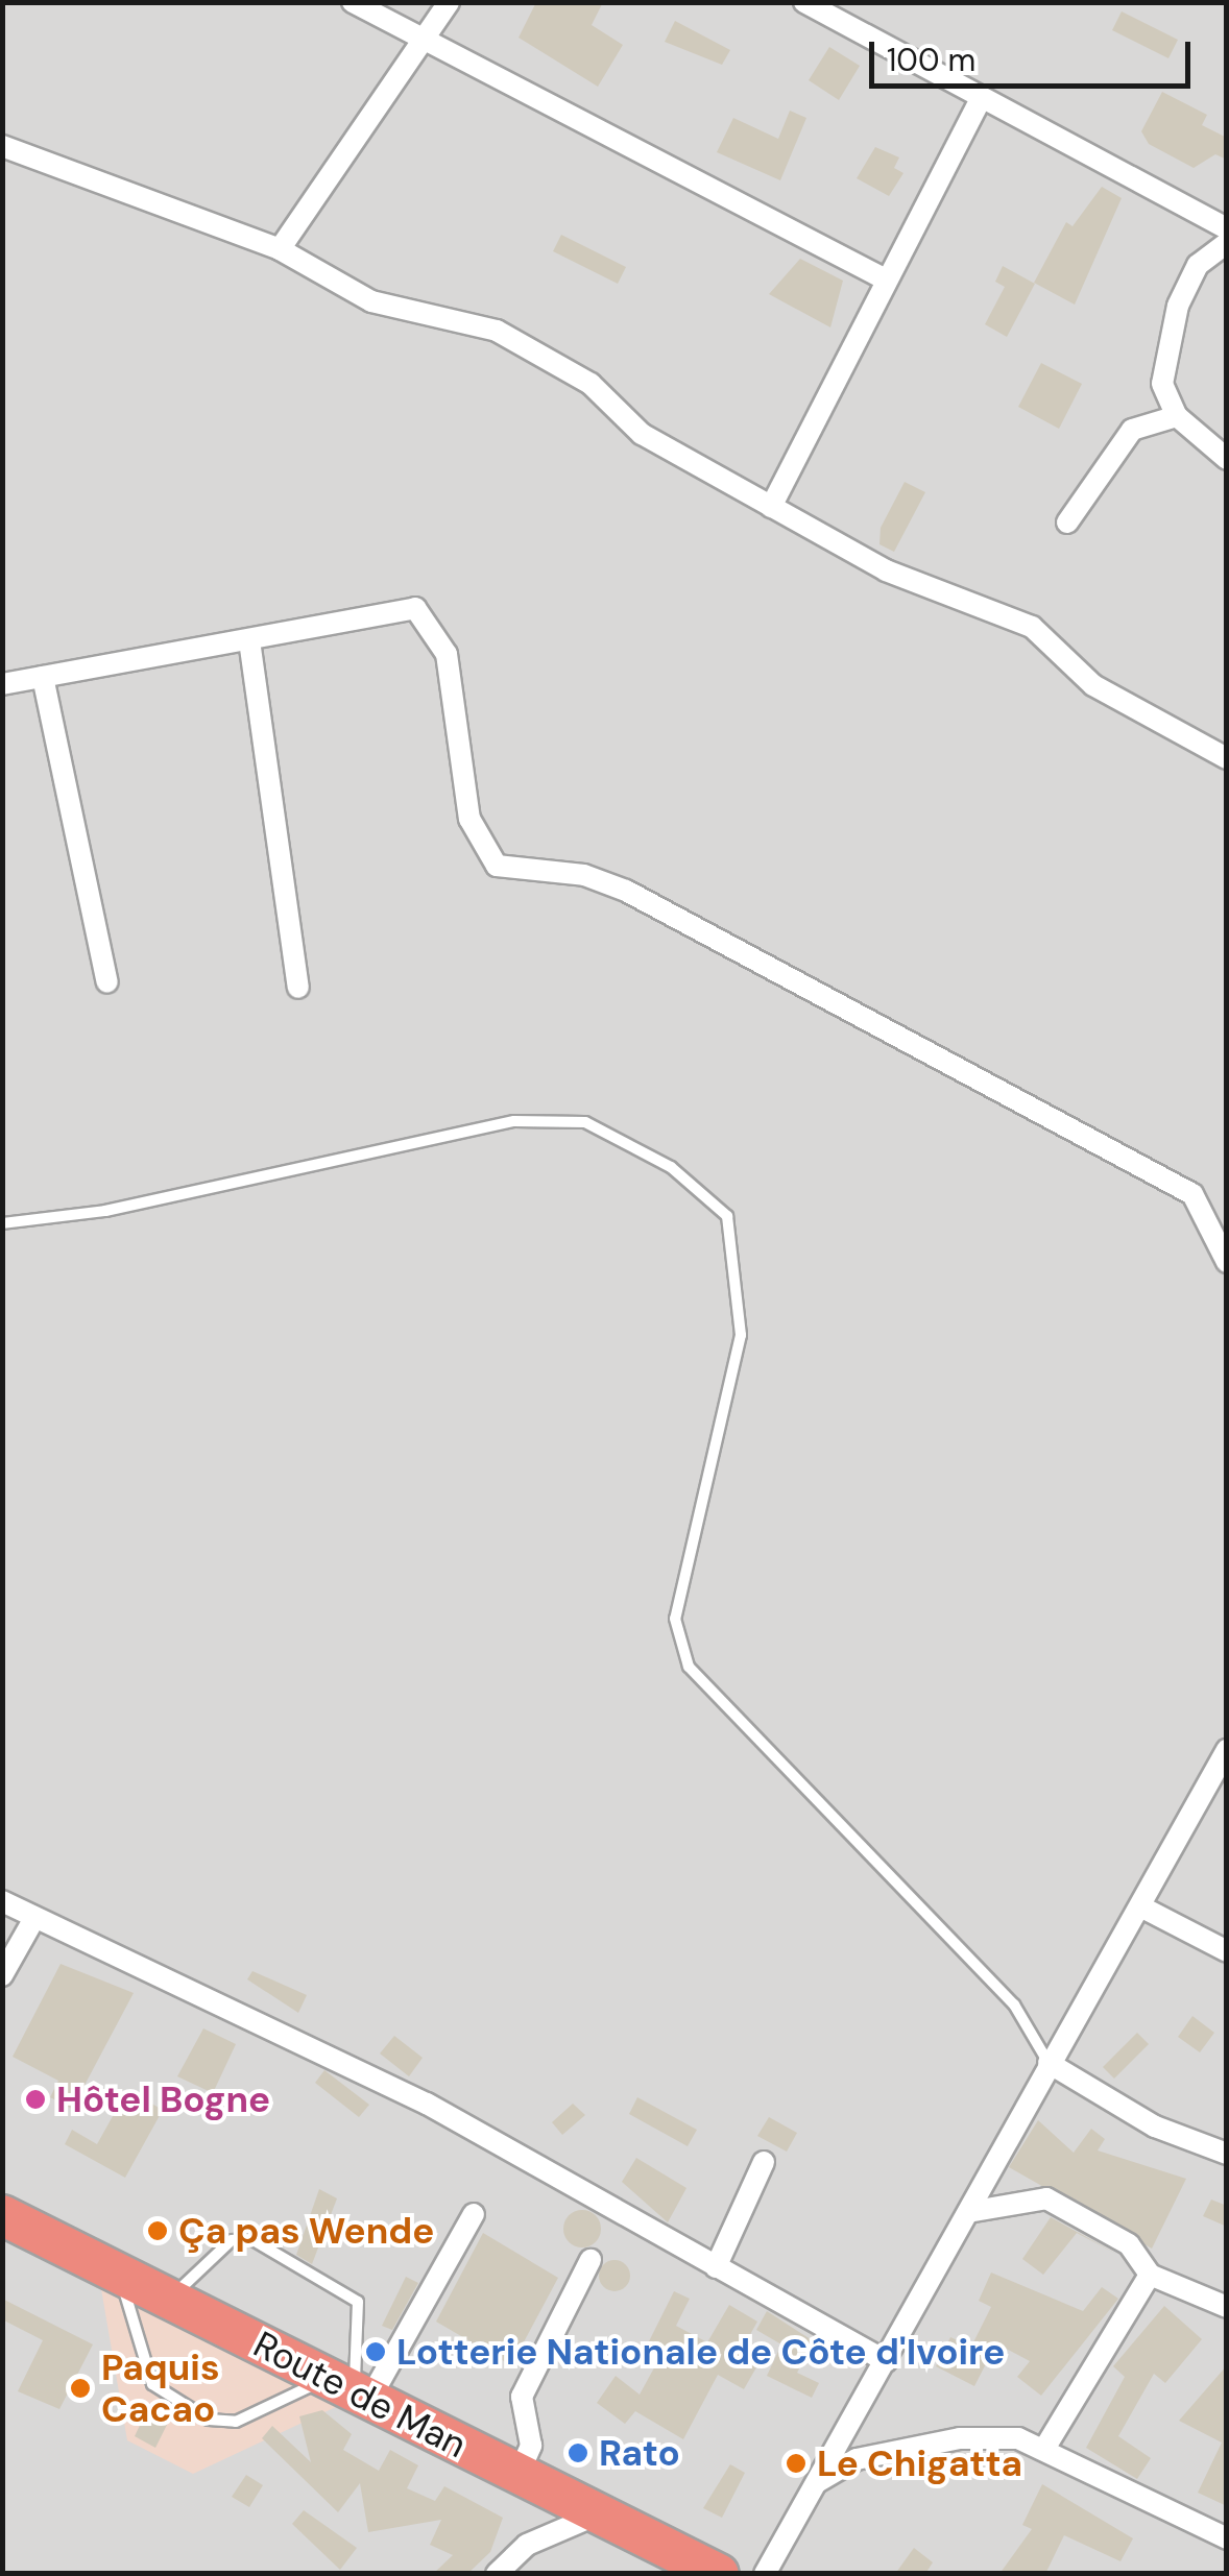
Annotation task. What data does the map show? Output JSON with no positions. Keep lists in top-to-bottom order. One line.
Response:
{"streets":{"highway":["Route de Man"]},"places":["Hôtel Bogne","Ça pas Wende","Lotterie Nationale de Côte d'Ivoire","Paquis Cacao","Rato","Le Chigatta"],"scale_bar":"100 m"}
